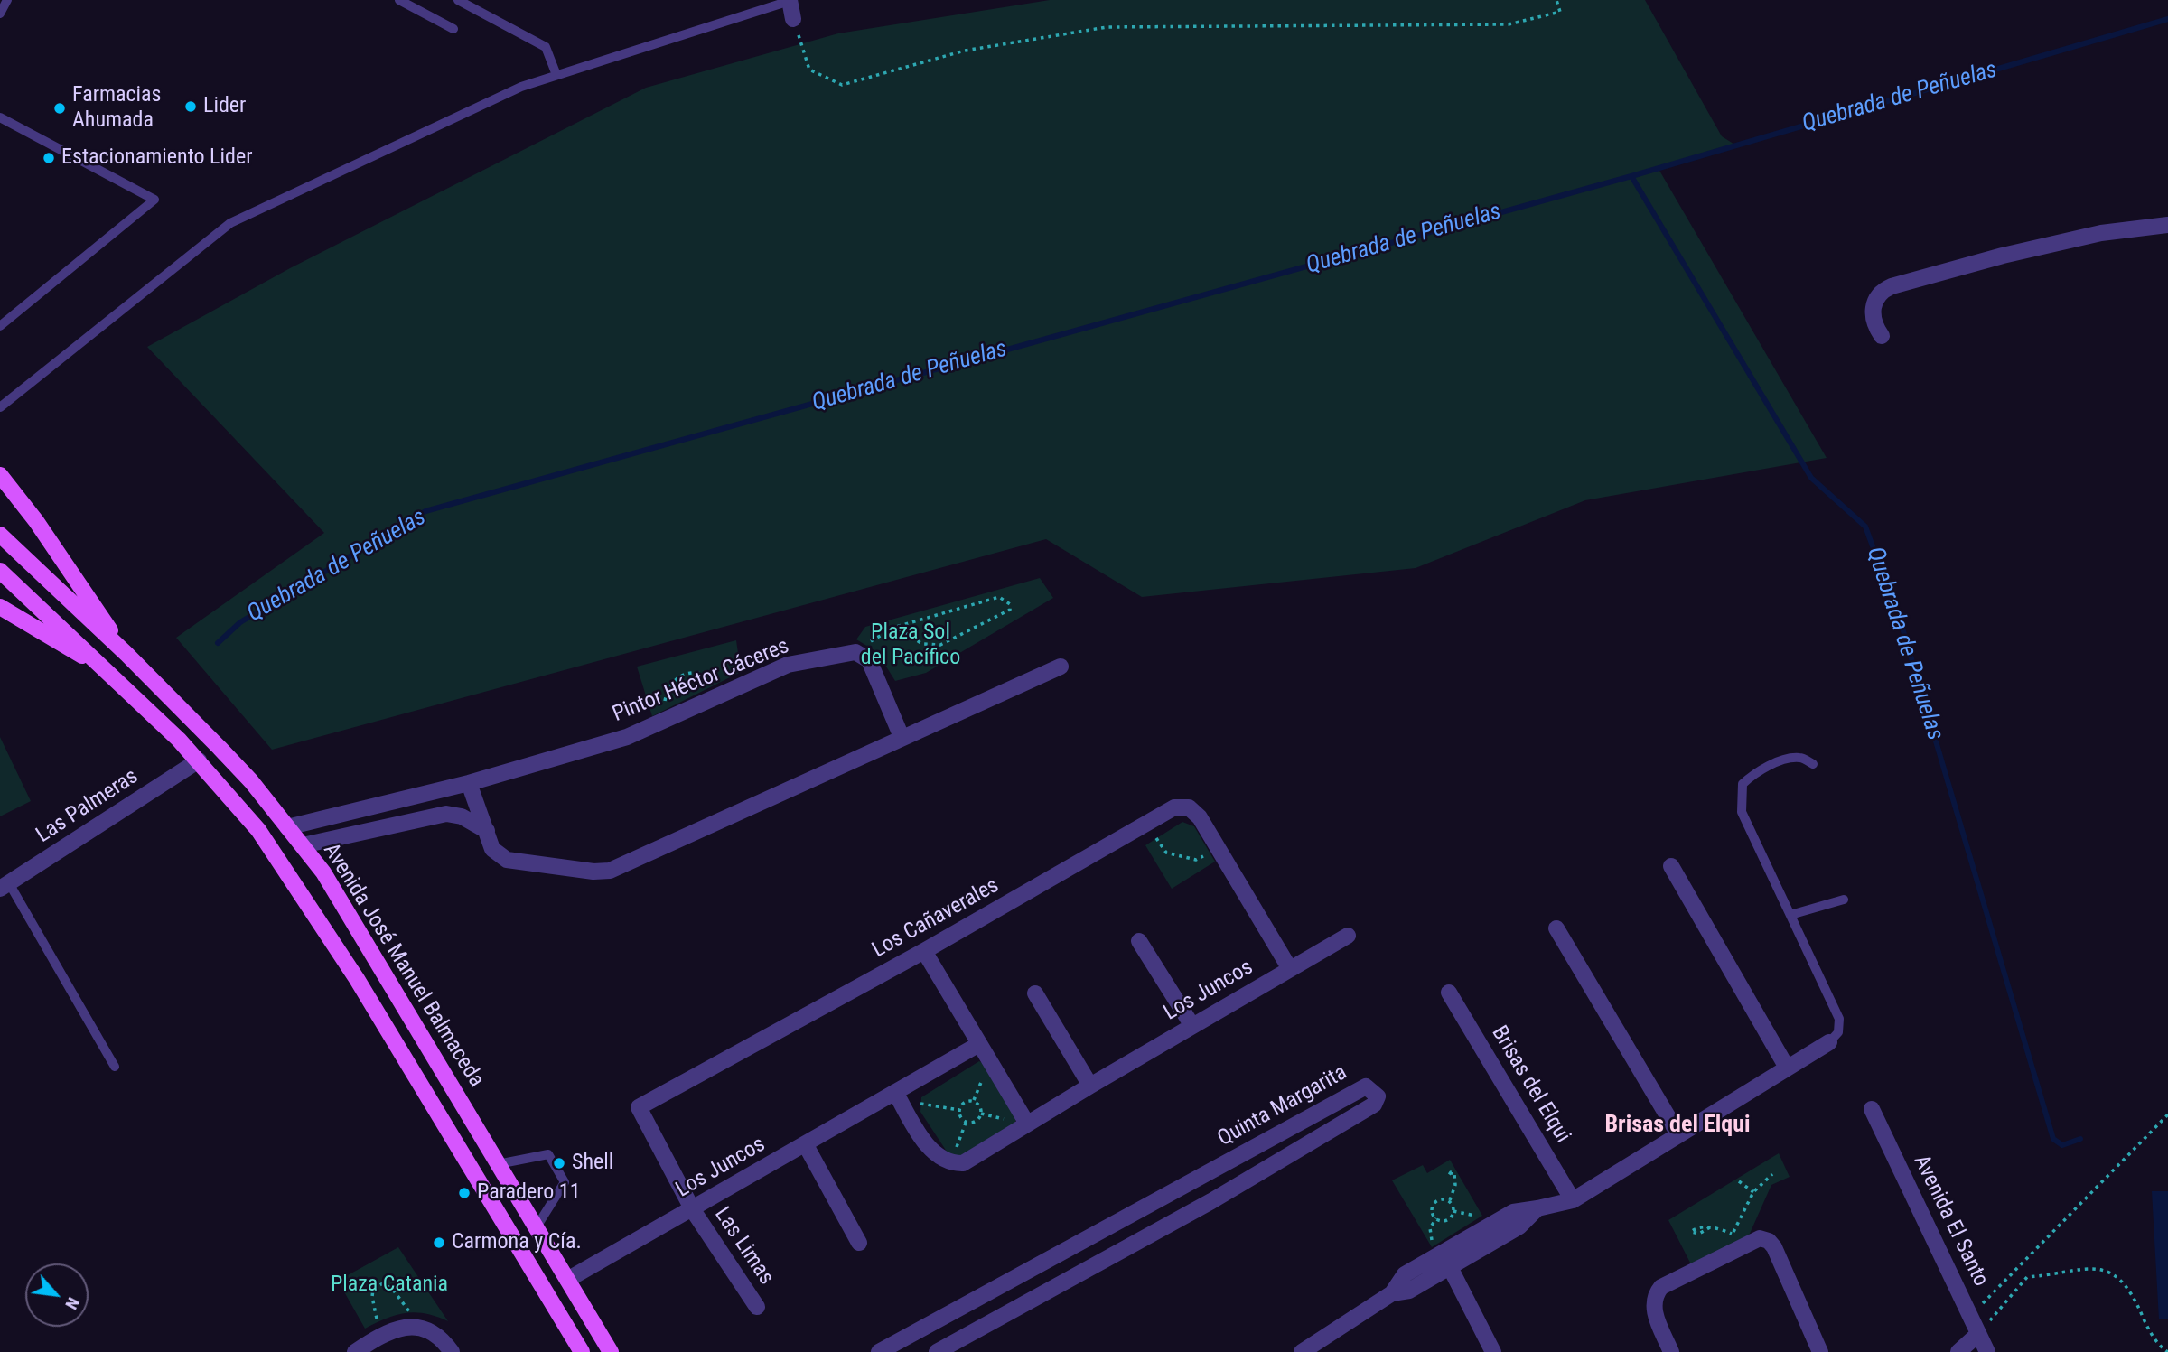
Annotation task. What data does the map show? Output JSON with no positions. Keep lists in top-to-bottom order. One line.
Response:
{"streets":{"main road":["Avenida José Manuel Balmaceda"],"street":["Pintor Héctor Cáceres","Las Palmeras","Los Cañaverales","Los Juncos","Brisas del Elqui","Quinta Margarita","Avenida El Santo","Las Limas"]},"crossings":[["Pintor Héctor Cáceres","Avenida José Manuel Balmaceda"],["Las Palmeras","Avenida José Manuel Balmaceda"],["Los Cañaverales","Los Juncos"],["Los Cañaverales","Las Limas"],["Avenida José Manuel Balmaceda","Los Juncos"],["Los Juncos","Las Limas"]],"districts":["Brisas del Elqui"],"water":["Quebrada de Peñuelas"],"parks":["Plaza Sol del Pacífico","Plaza Catania"],"places":["Lider","Farmacias Ahumada","Estacionamiento Lider","Shell","Paradero 11","Carmona y Cía."],"north":"bottom right"}
